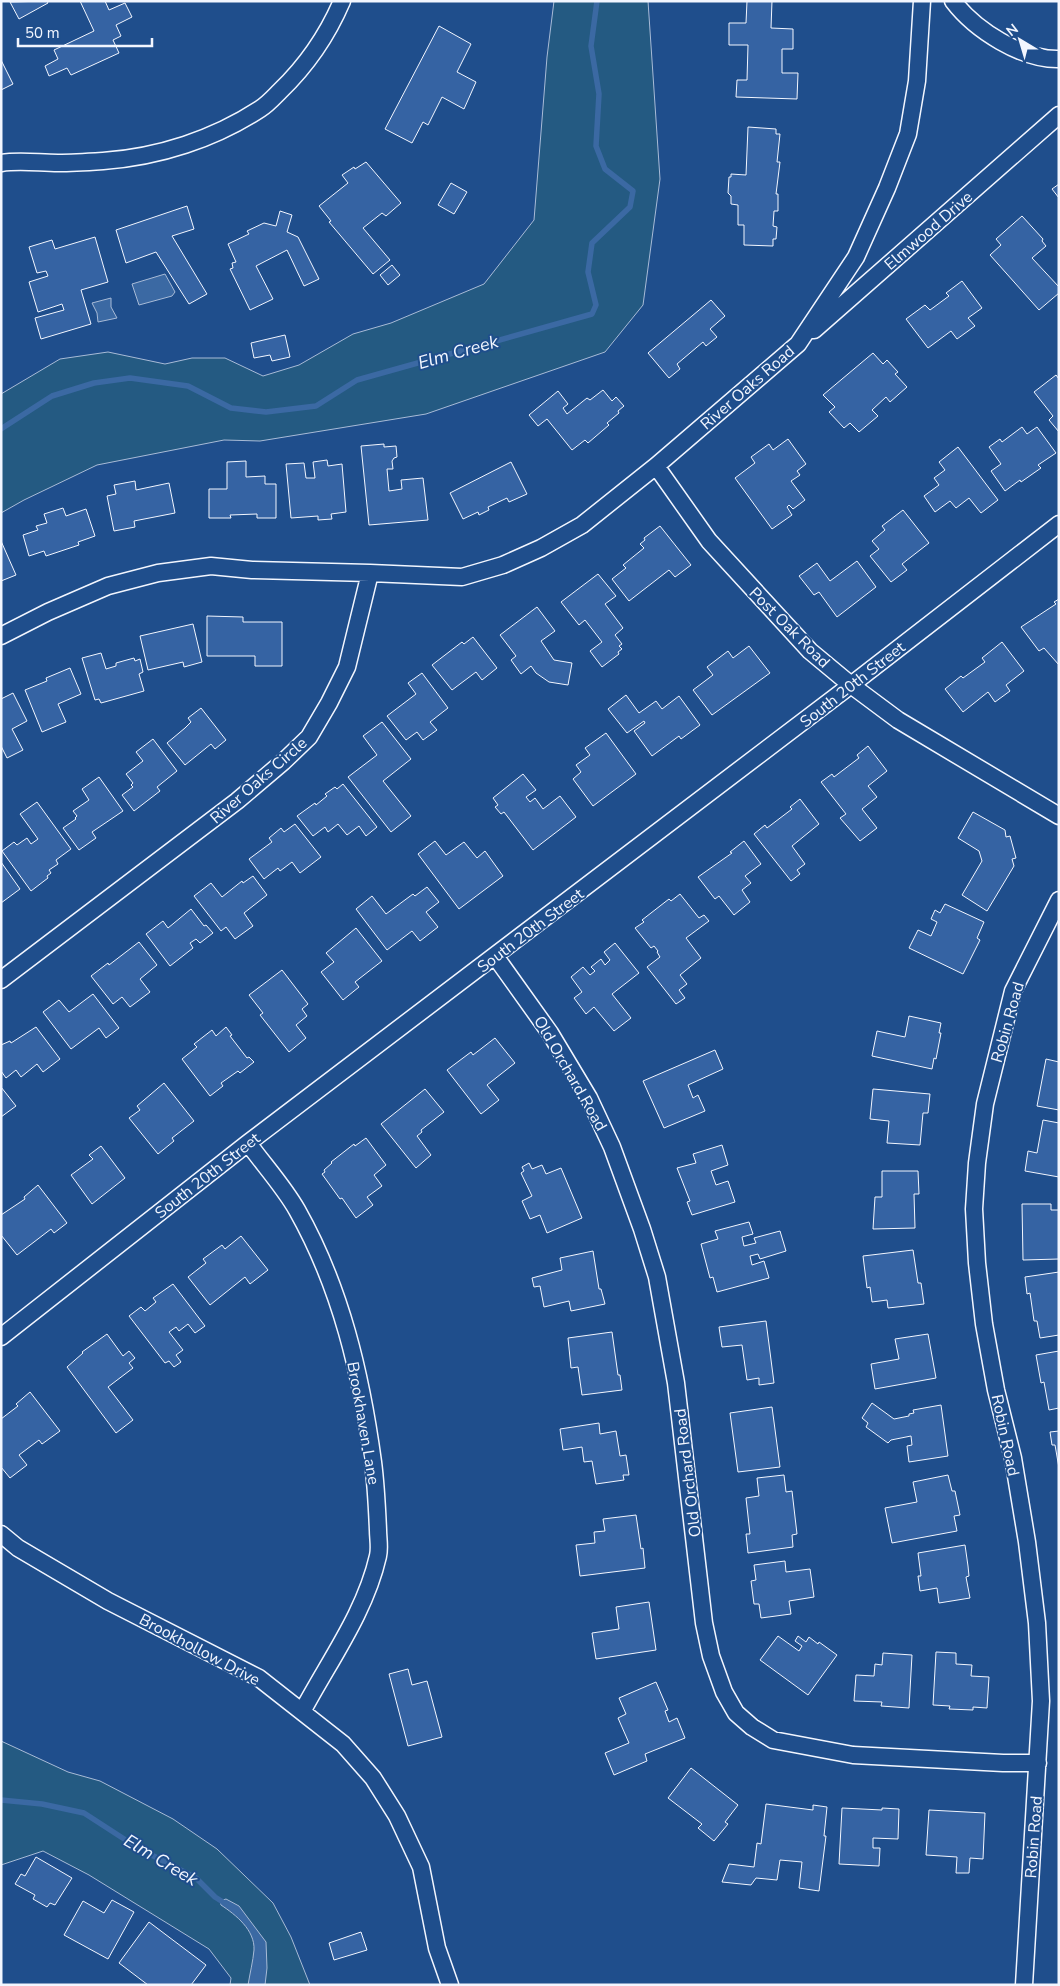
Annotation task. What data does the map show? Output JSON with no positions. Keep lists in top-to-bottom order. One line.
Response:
{"streets":{"street":["Elmwood Drive","River Oaks Road","Post Oak Road","South 20th Street","River Oaks Circle","Robin Road","Old Orchard Road","Brookhaven Lane","Brookhollow Drive"]},"crossings":[["Elmwood Drive","River Oaks Road"],["River Oaks Road","Post Oak Road"],["River Oaks Road","River Oaks Circle"],["Post Oak Road","South 20th Street"],["South 20th Street","Old Orchard Road"],["South 20th Street","Brookhaven Lane"],["Robin Road","Old Orchard Road"],["Brookhaven Lane","Brookhollow Drive"]],"water":["Elm Creek"],"scale_bar":"50 m","north":"top left"}
